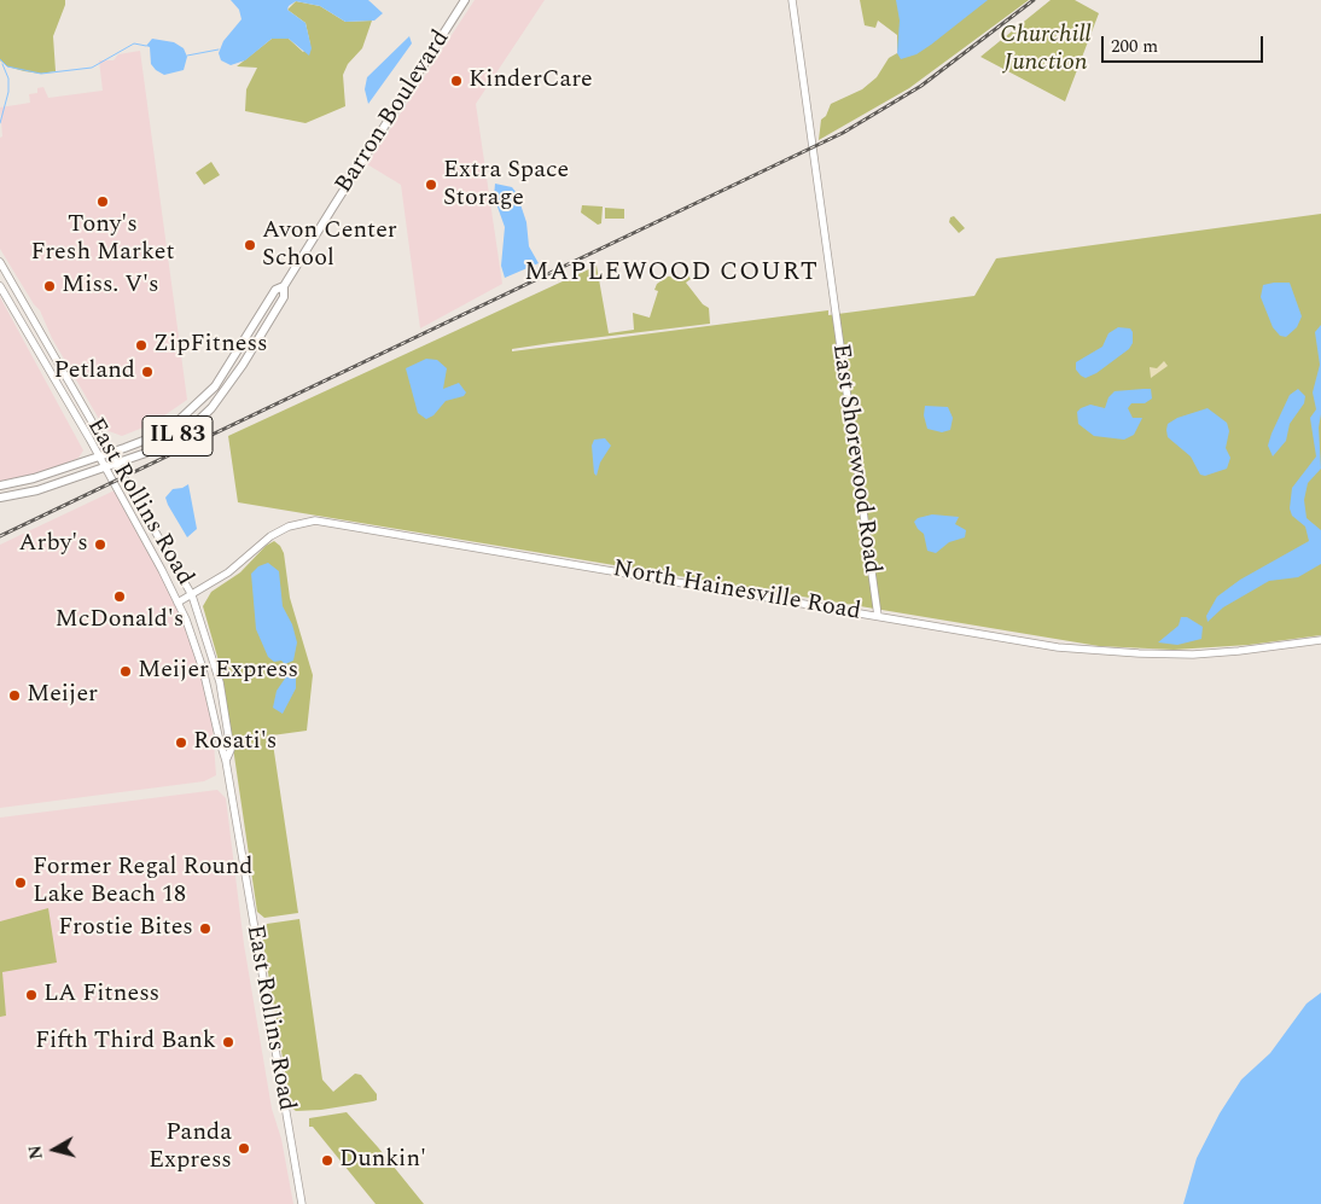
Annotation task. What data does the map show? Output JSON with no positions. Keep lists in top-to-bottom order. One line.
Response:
{"streets":{"main road":["Barron Boulevard","IL 83","East Shorewood Road","East Rollins Road","North Hainesville Road"]},"crossings":[["Barron Boulevard","East Rollins Road"],["East Shorewood Road","North Hainesville Road"],["East Rollins Road","North Hainesville Road"]],"districts":["MAPLEWOOD COURT"],"parks":["Churchill Junction"],"places":["KinderCare","Extra Space Storage","Tony's Fresh Market","Avon Center School","Miss. V's","ZipFitness","Petland","Arby's","McDonald's","Meijer Express","Meijer","Rosati's","Former Regal Round Lake Beach 18","Frostie Bites","LA Fitness","Fifth Third Bank","Panda Express","Dunkin'"],"scale_bar":"200 m","north":"left"}
